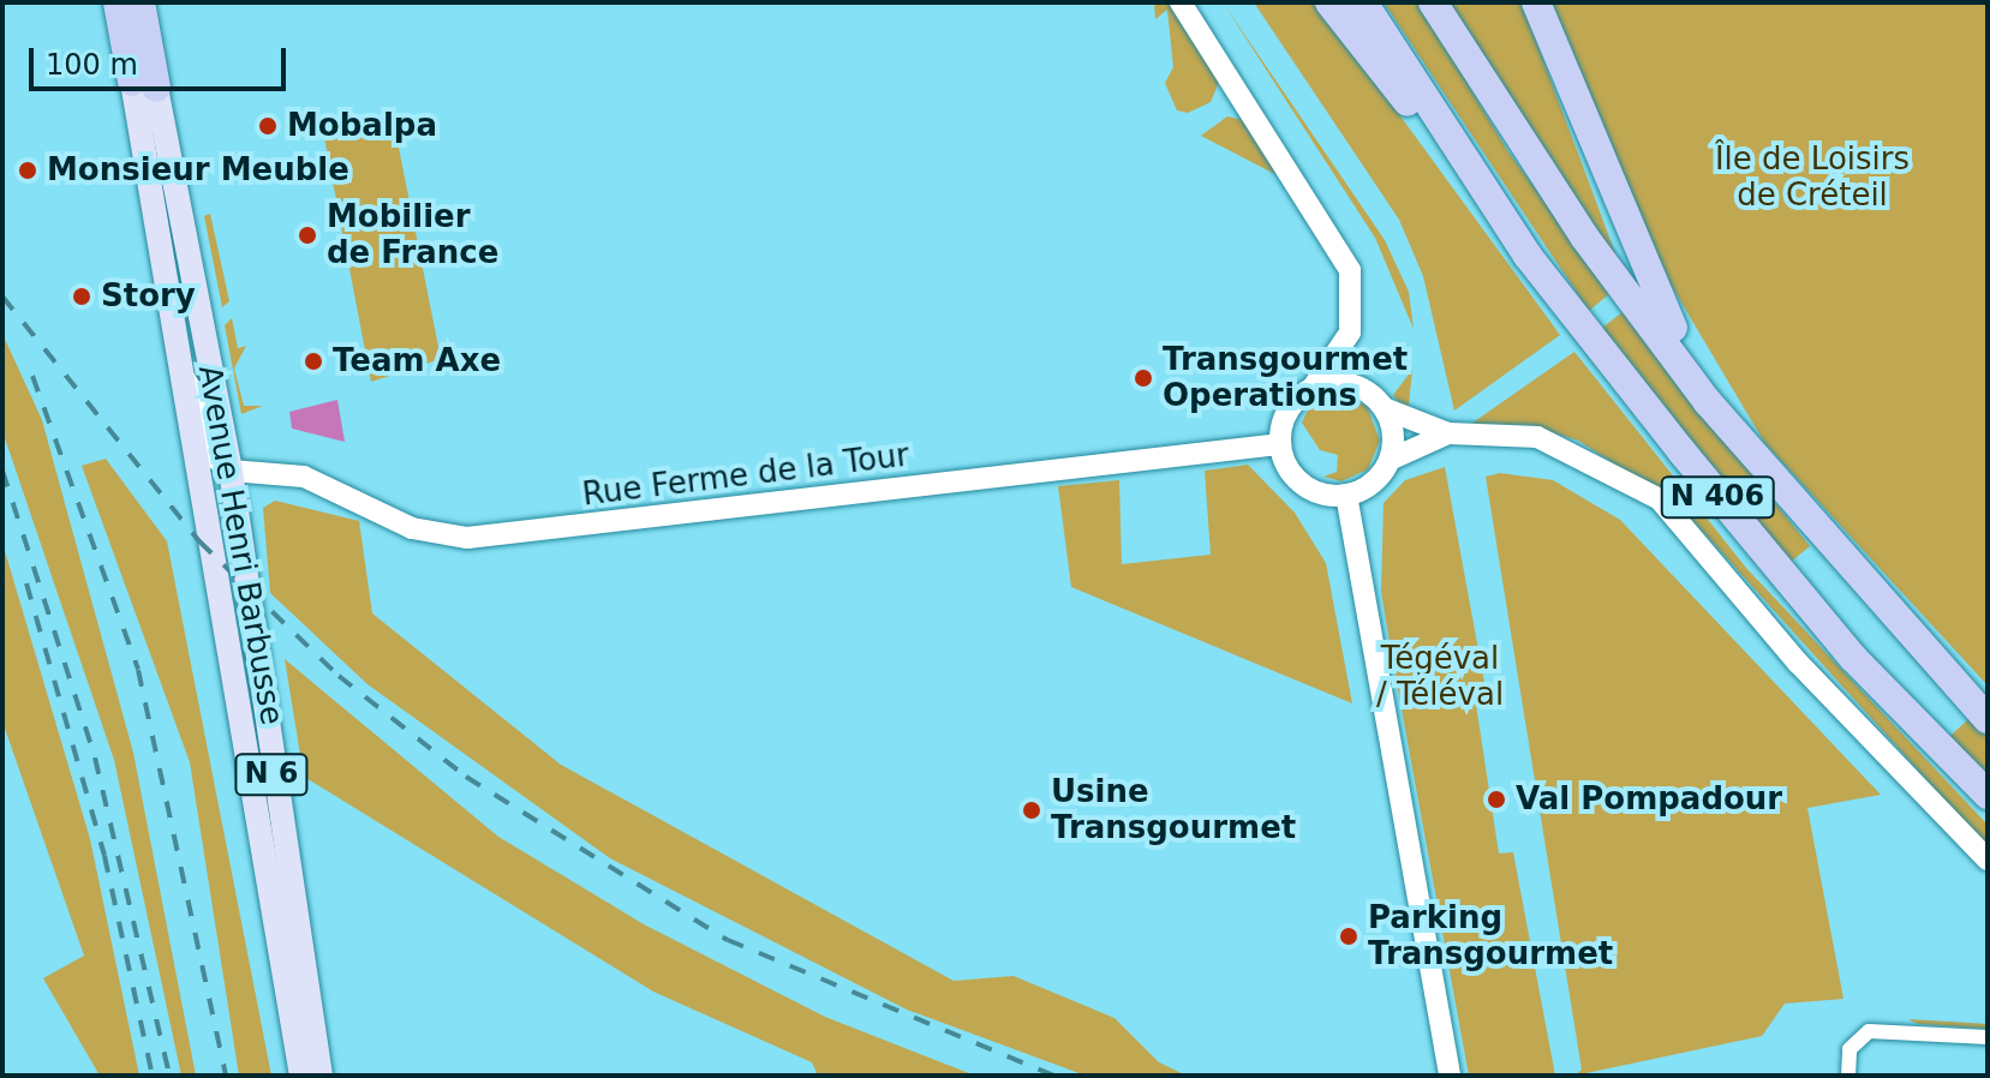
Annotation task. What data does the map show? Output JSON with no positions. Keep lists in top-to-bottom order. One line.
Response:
{"streets":{"highway":["N 406","N 6"],"main road":["Rue Ferme de la Tour","Avenue Henri Barbusse"]},"crossings":[["Rue Ferme de la Tour","Avenue Henri Barbusse"],["Avenue Henri Barbusse","N 6"]],"parks":["Île de Loisirs de Créteil","Tégéval / Téléval"],"places":["Mobalpa","Monsieur Meuble","Mobilier de France","Story","Team Axe","Transgourmet Operations","Val Pompadour","Usine Transgourmet","Parking Transgourmet"],"scale_bar":"100 m"}
